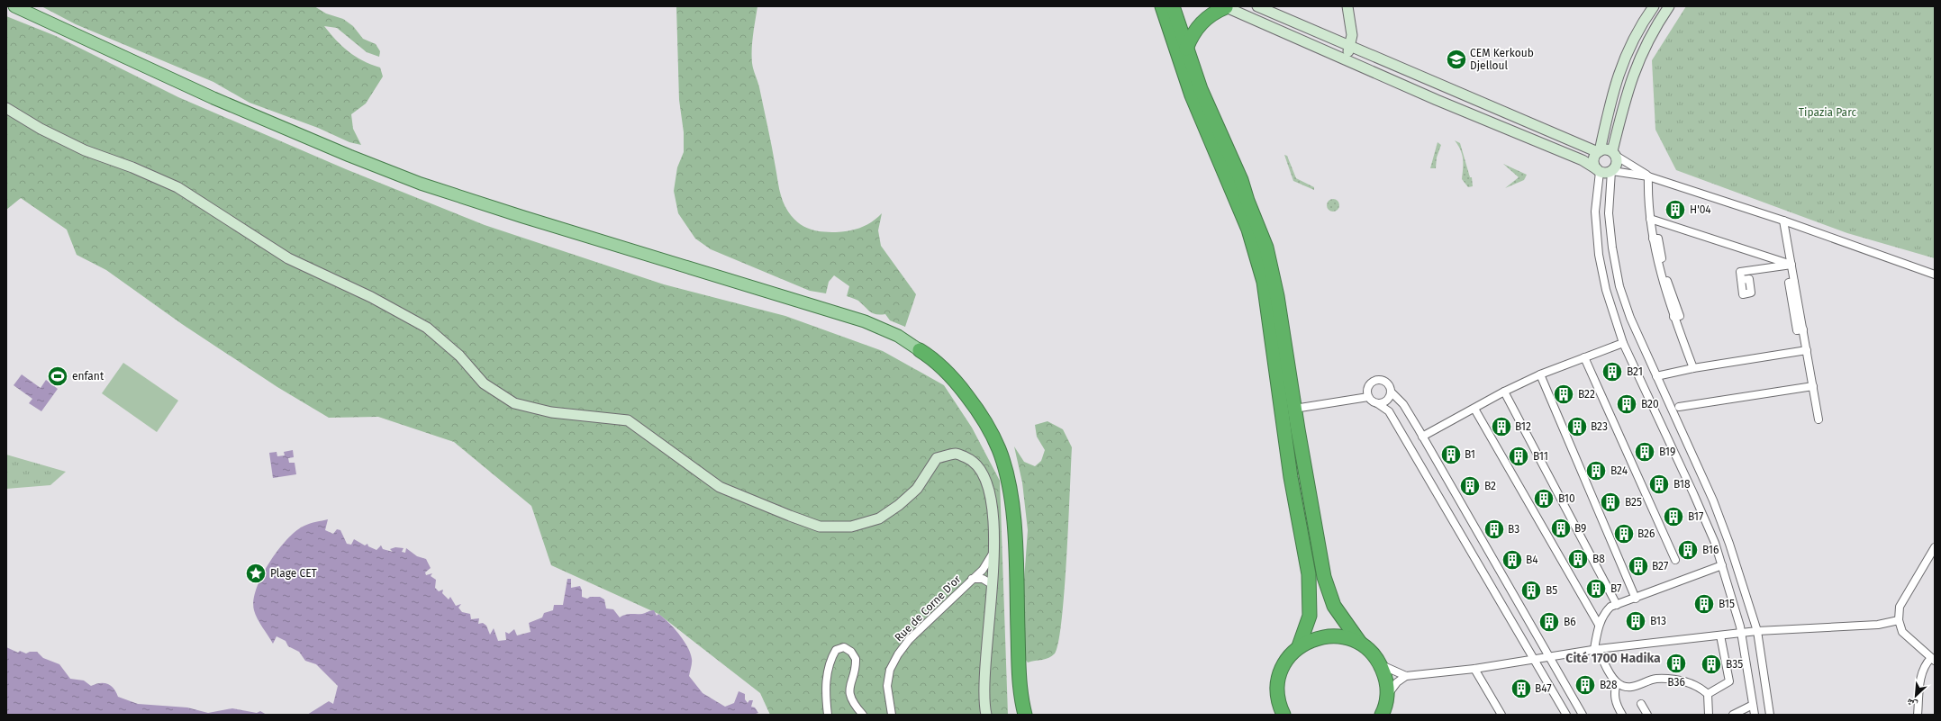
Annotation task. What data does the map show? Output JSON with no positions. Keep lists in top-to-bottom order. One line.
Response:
{"streets":{"street":["Rue de Corne D'or"]},"districts":["Cité 1700 Hadika"],"parks":["Tipazia Parc"],"places":{"school or university":["CEM Kerkoub Djelloul"],"building":["H'04","B21","B22","B20","B12","B23","B19","B1","B11","B24","B18","B2","B10","B25","B17","B9","B3","B26","B16","B8","B4","B27","B7","B5","B15","B13","B6","B36","B35","B28","B47"],"sports":["enfant"],"place":["Plage CET"]},"north":"bottom left"}
